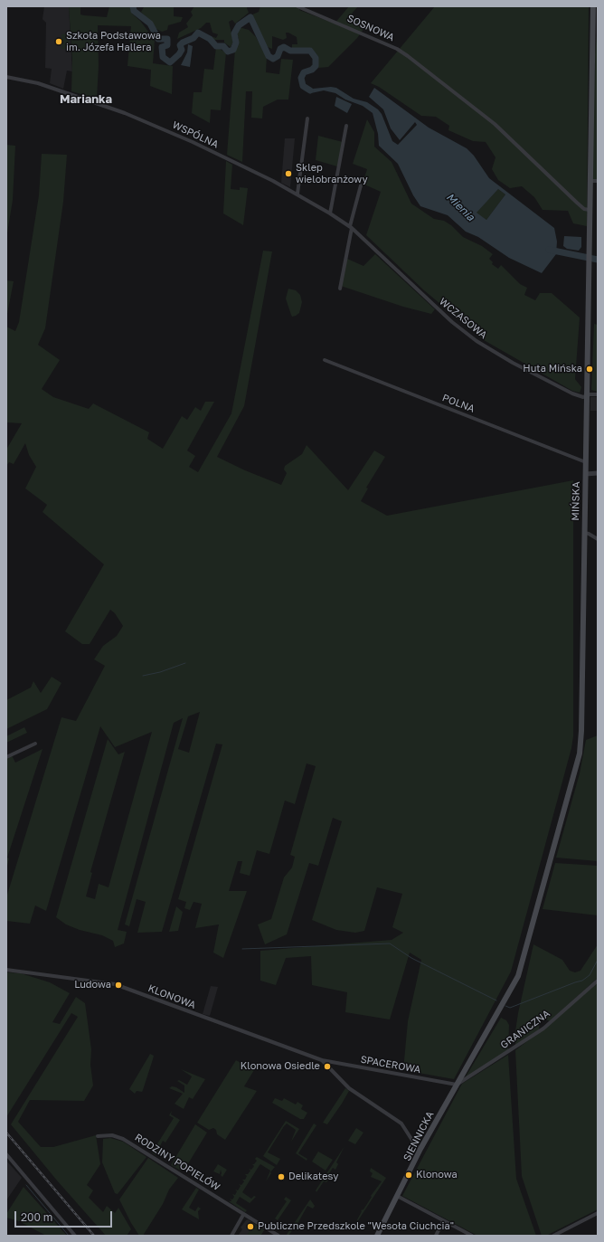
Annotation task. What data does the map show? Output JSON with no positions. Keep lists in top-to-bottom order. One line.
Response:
{"streets":{"main road":["MIŃSKA","SIENNICKA"],"street":["SOSNOWA","WSPÓLNA","WCZASOWA","POLNA","KLONOWA","GRANICZNA","SPACEROWA","RODZINY POPIELÓW"]},"crossings":[["SOSNOWA","MIŃSKA"],["WSPÓLNA","WCZASOWA"],["WCZASOWA","MIŃSKA"],["POLNA","MIŃSKA"],["MIŃSKA","GRANICZNA"],["MIŃSKA","SPACEROWA"],["MIŃSKA","SIENNICKA"],["KLONOWA","SPACEROWA"],["KLONOWA","SIENNICKA"],["GRANICZNA","SPACEROWA"],["GRANICZNA","SIENNICKA"],["SPACEROWA","SIENNICKA"]],"districts":["Marianka"],"water":["Mienia"],"places":["Szkoła Podstawowa im. Józefa Hallera","Sklep wielobranżowy","Huta Mińska","Ludowa","Klonowa Osiedle","Klonowa","Delikatesy","Publiczne Przedszkole \"Wesoła Ciuchcia\""],"scale_bar":"200 m"}
